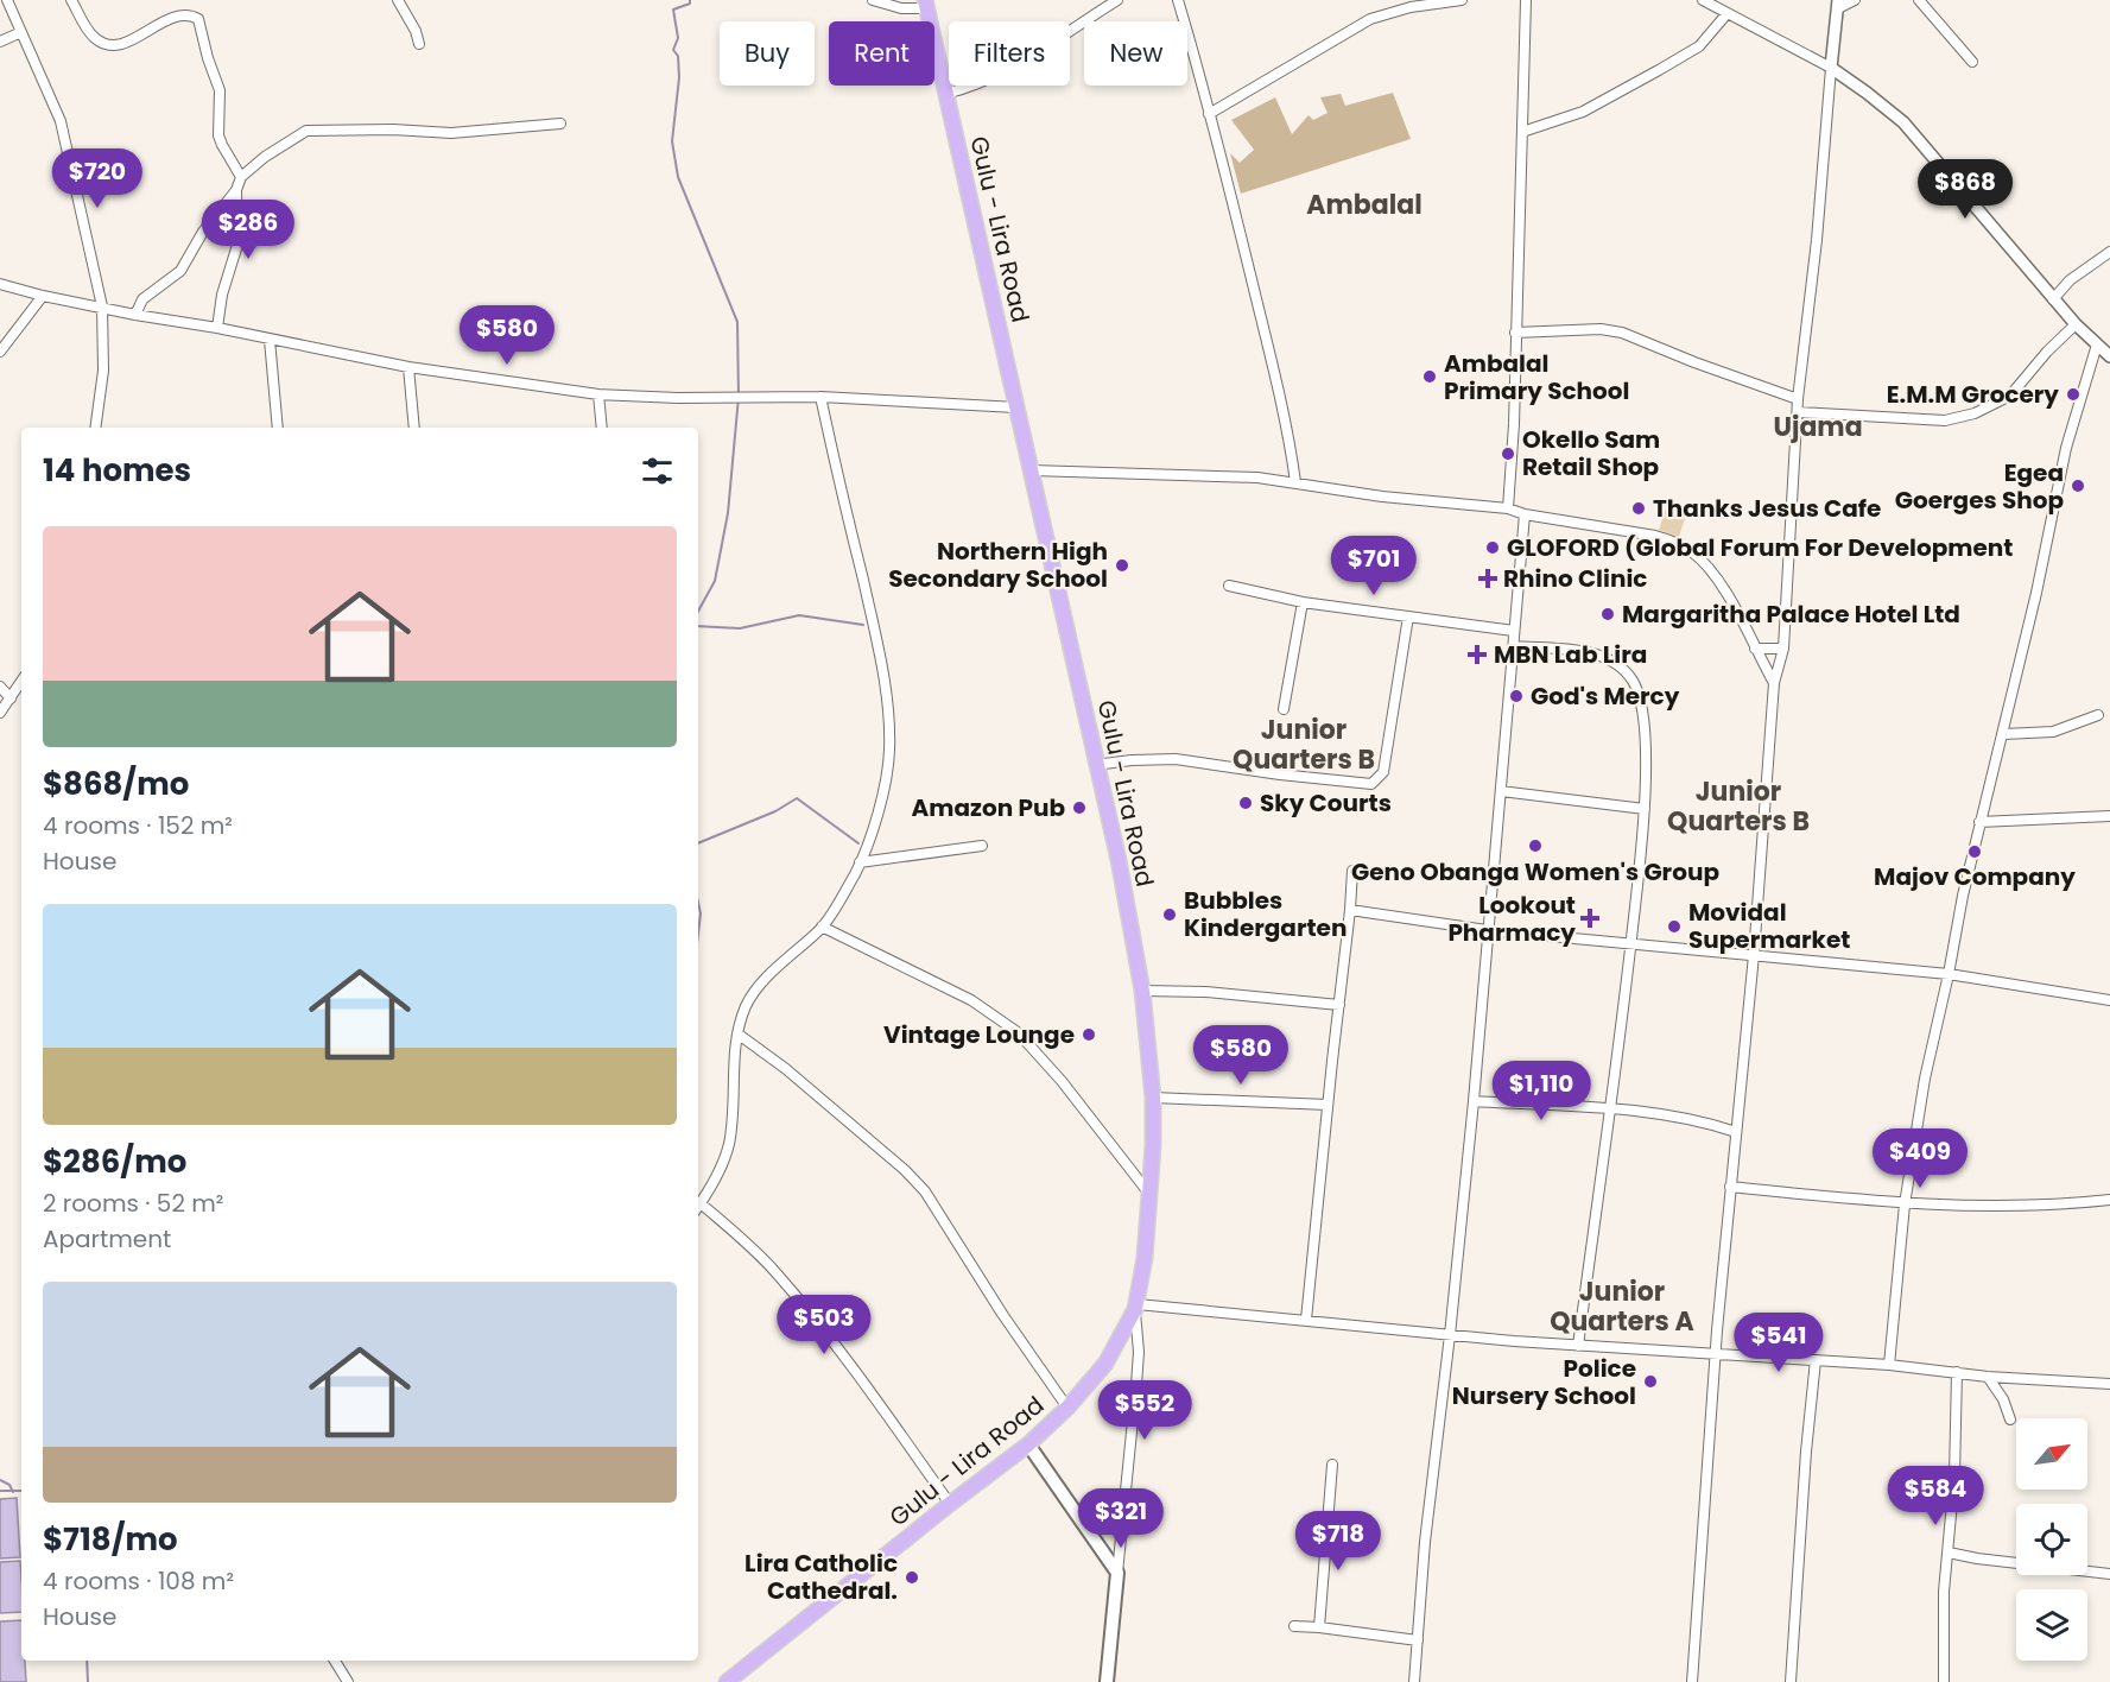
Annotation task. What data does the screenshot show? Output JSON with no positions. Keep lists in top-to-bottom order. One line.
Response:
{"streets":{"main road":["Gulu - Lira Road"]},"districts":["Ambalal","Ujama","Junior Quarters B","Junior Quarters B","Junior Quarters A"],"places":{"other":["Ambalal Primary School","E.M.M Grocery","Okello Sam Retail Shop","Egea Goerges Shop","Thanks Jesus Cafe","GLOFORD (Global Forum For Development","Northern High Secondary School","Margaritha Palace Hotel Ltd","God's Mercy","Sky Courts","Amazon Pub","Geno Obanga Women's Group","Majov Company","Bubbles Kindergarten","Movidal Supermarket","Vintage Lounge","Police Nursery School","Lira Catholic Cathedral."],"health":["Rhino Clinic","MBN Lab Lira","Lookout Pharmacy"]},"north":"top right","page":{"chip":["Buy","Rent","Filters","New"],"price":["$720","$868","$286","$580","$701","$580","$1,110","$409","$503","$541","$552","$584","$321","$718"],"heading":"14 homes","list":[{"name":"$868/mo","note":"4 rooms · 152 m² · House"},{"name":"$286/mo","note":"2 rooms · 52 m² · Apartment"},{"name":"$718/mo","note":"4 rooms · 108 m² · House"}]}}
